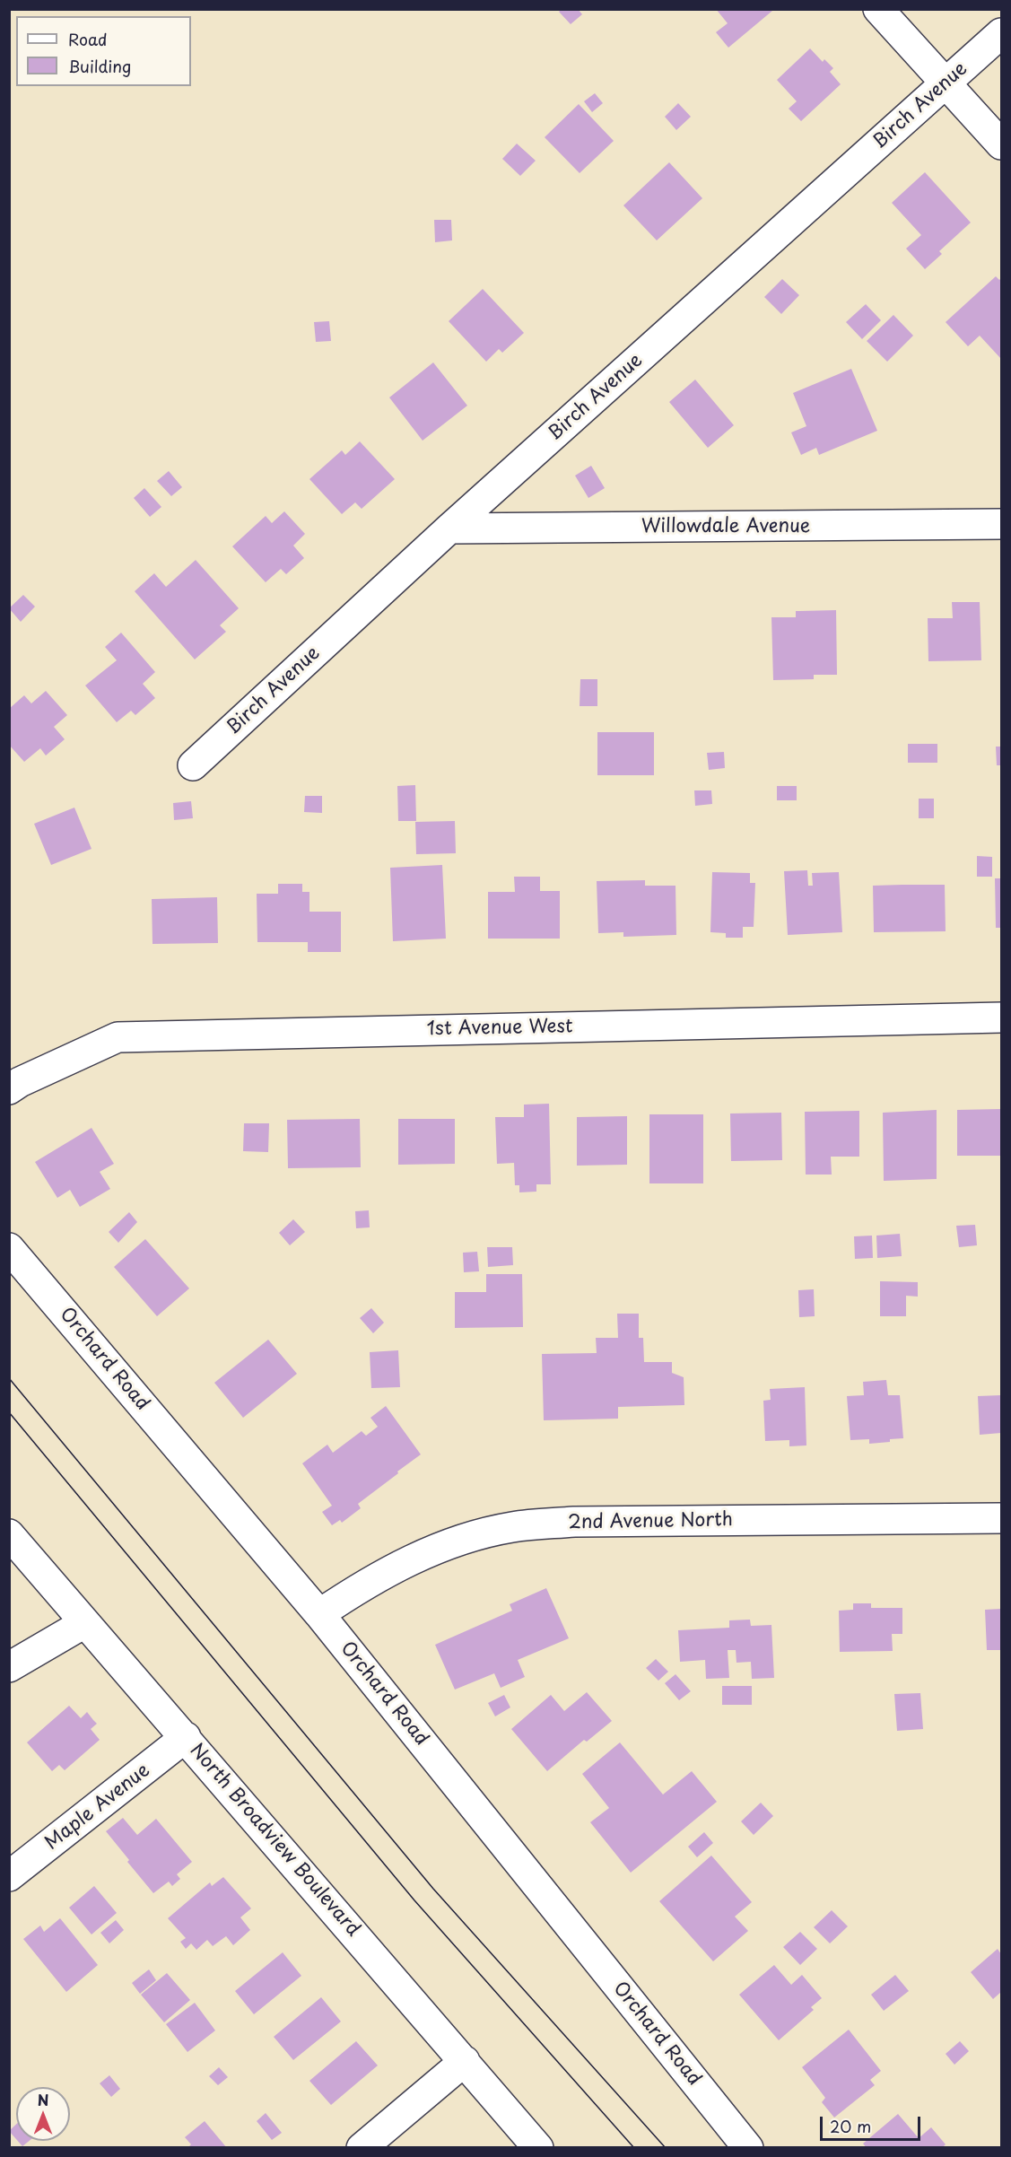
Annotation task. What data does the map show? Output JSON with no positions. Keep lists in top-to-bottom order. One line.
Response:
{"streets":{"street":["Birch Avenue","Willowdale Avenue","1st Avenue West","Orchard Road","2nd Avenue North","Maple Avenue","North Broadview Boulevard"]},"crossings":[["Birch Avenue","Willowdale Avenue"],["Orchard Road","2nd Avenue North"],["Maple Avenue","North Broadview Boulevard"]],"legend":["Road","Building"],"scale_bar":"20 m","north":"top"}
